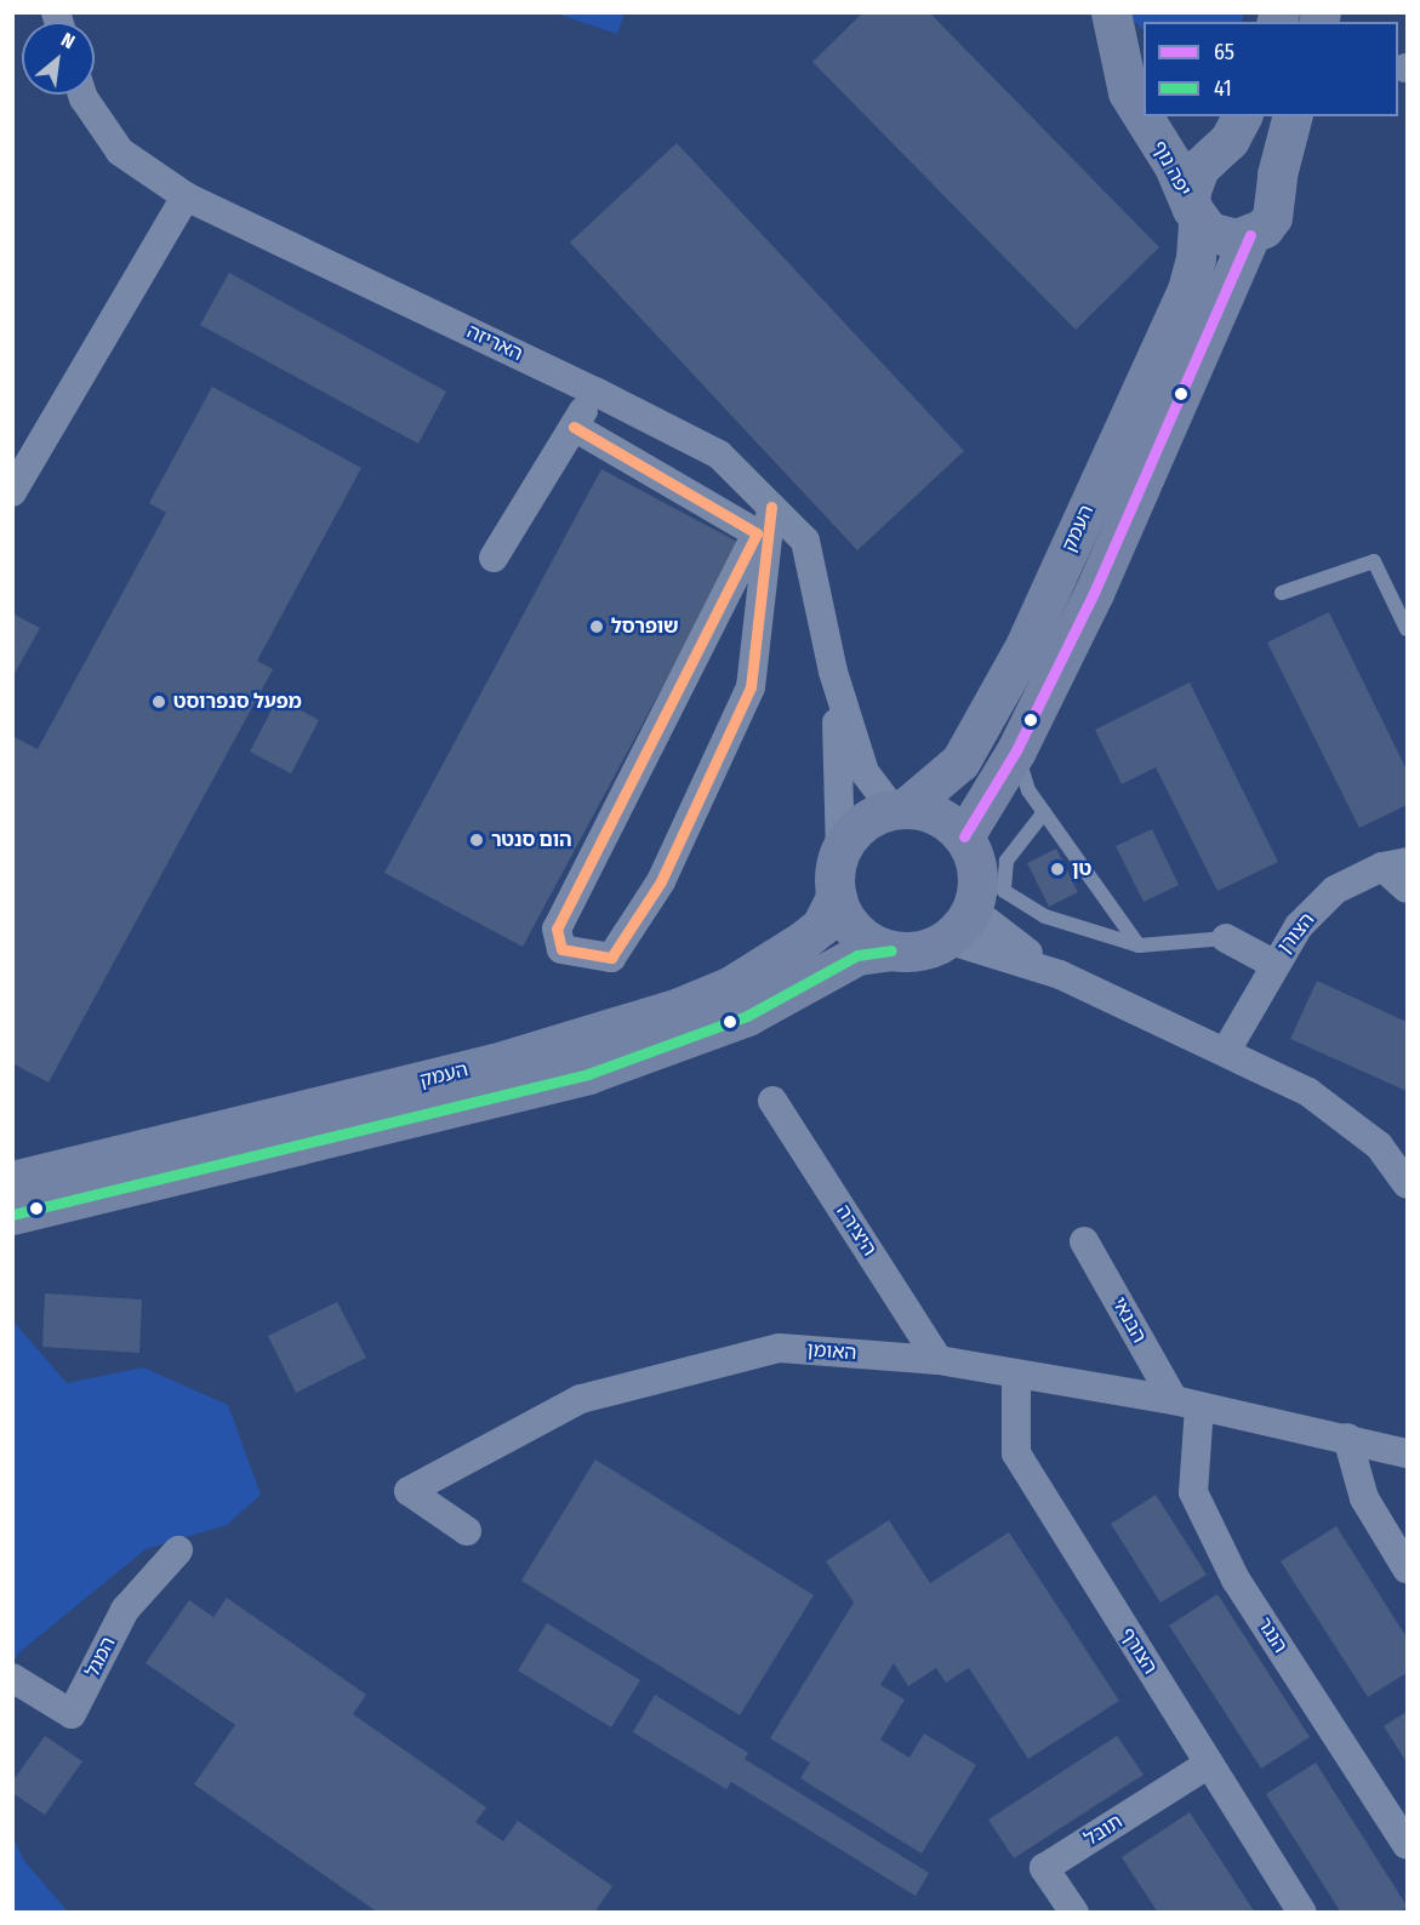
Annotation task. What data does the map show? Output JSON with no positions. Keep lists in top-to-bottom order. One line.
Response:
{"streets":{"main road":["יפה נוף","העמק"],"street":["האריזה","הצורן","היצירה","הבנאי","האומן","הנגר","הצורף","המגל","תובל"]},"crossings":[["יפה נוף","העמק"],["האריזה","העמק"],["היצירה","האומן"],["הבנאי","האומן"],["הבנאי","הנגר"],["האומן","הנגר"],["האומן","הצורף"],["הצורף","תובל"]],"places":["שופרסל","מפעל סנפרוסט","הום סנטר","טן"],"lines":["transit line 65","transit line 41"],"legend":["65","41"],"north":"top right"}
